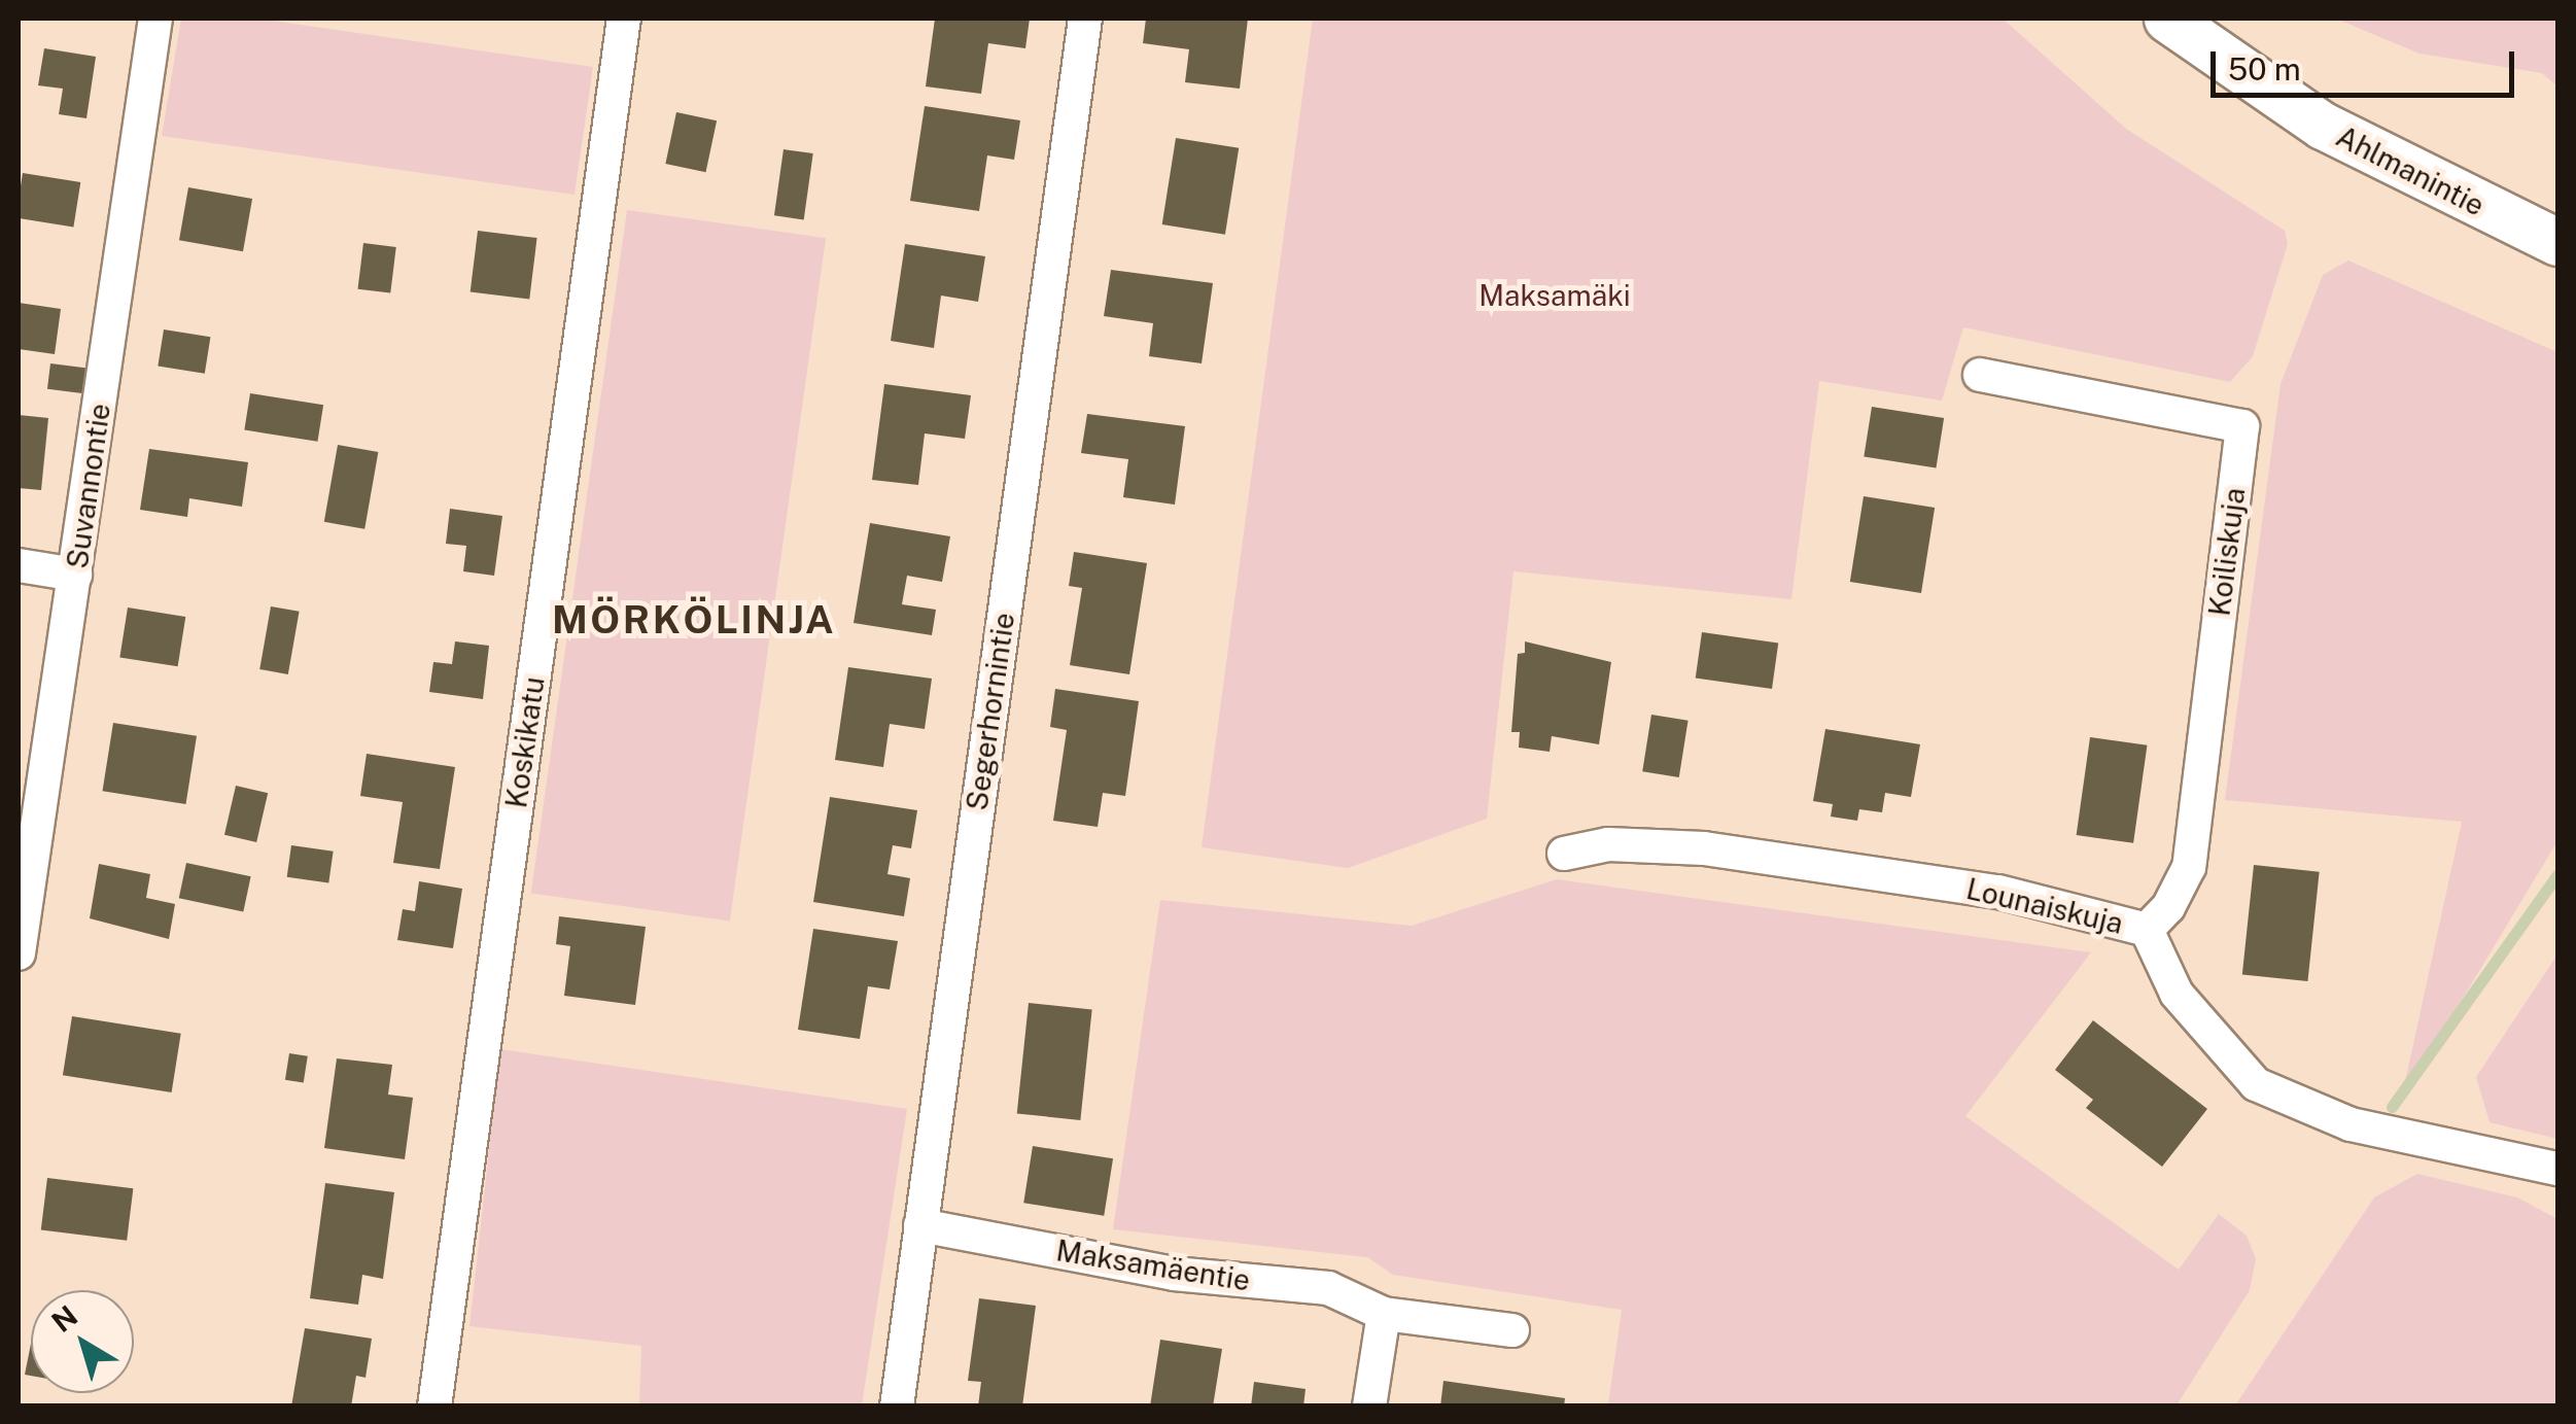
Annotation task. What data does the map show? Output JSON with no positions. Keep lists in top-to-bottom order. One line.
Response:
{"streets":{"street":["Ahlmanintie","Suvannontie","Koiliskuja","Segerhornintie","Koskikatu","Lounaiskuja","Maksamäentie"]},"crossings":[["Koiliskuja","Lounaiskuja"],["Segerhornintie","Maksamäentie"]],"districts":["MÖRKÖLINJA"],"parks":["Maksamäki"],"scale_bar":"50 m","north":"top left"}
